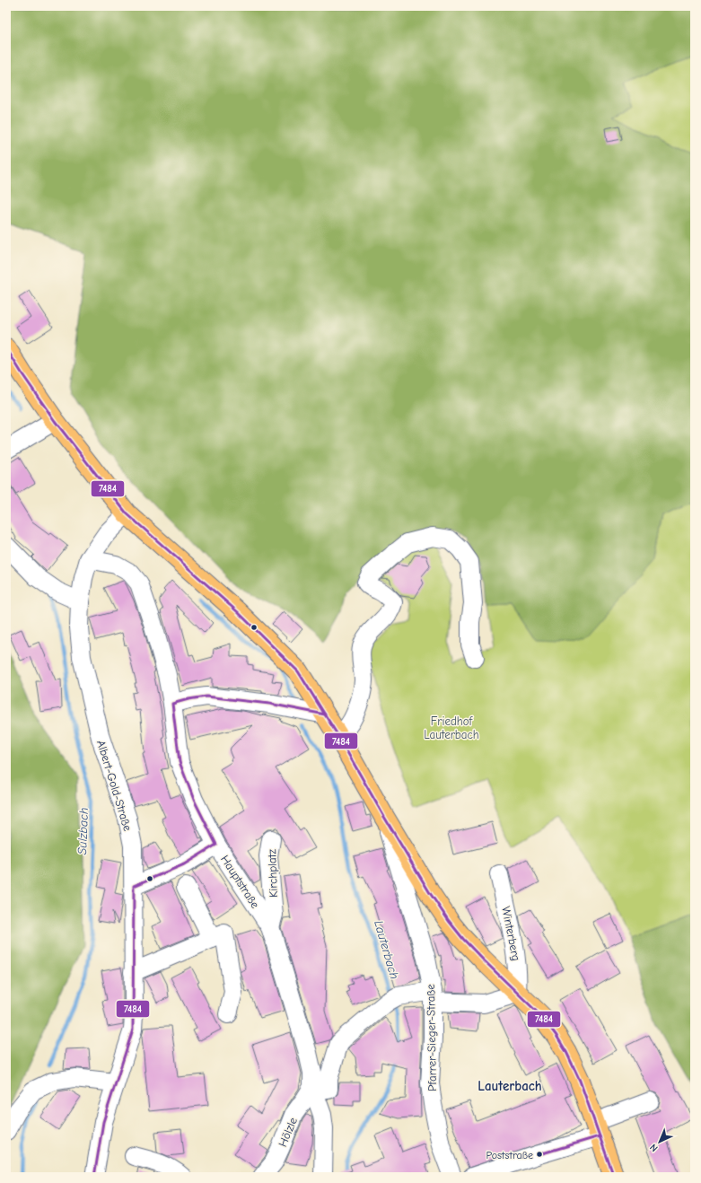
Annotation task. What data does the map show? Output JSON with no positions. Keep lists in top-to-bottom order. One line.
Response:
{"streets":{"street":["Albert-Gold-Straße","Kirchplatz","Hauptstraße","Winterberg","Pfarrer-Sieger-Straße","Hölzle"]},"crossings":[["Albert-Gold-Straße","Hauptstraße"],["Kirchplatz","Hauptstraße"],["Hauptstraße","Hölzle"]],"districts":["Lauterbach"],"water":["Sulzbach","Lauterbach"],"parks":["Friedhof Lauterbach"],"places":["Poststraße"],"lines":["transit line 7484"],"north":"bottom left"}
